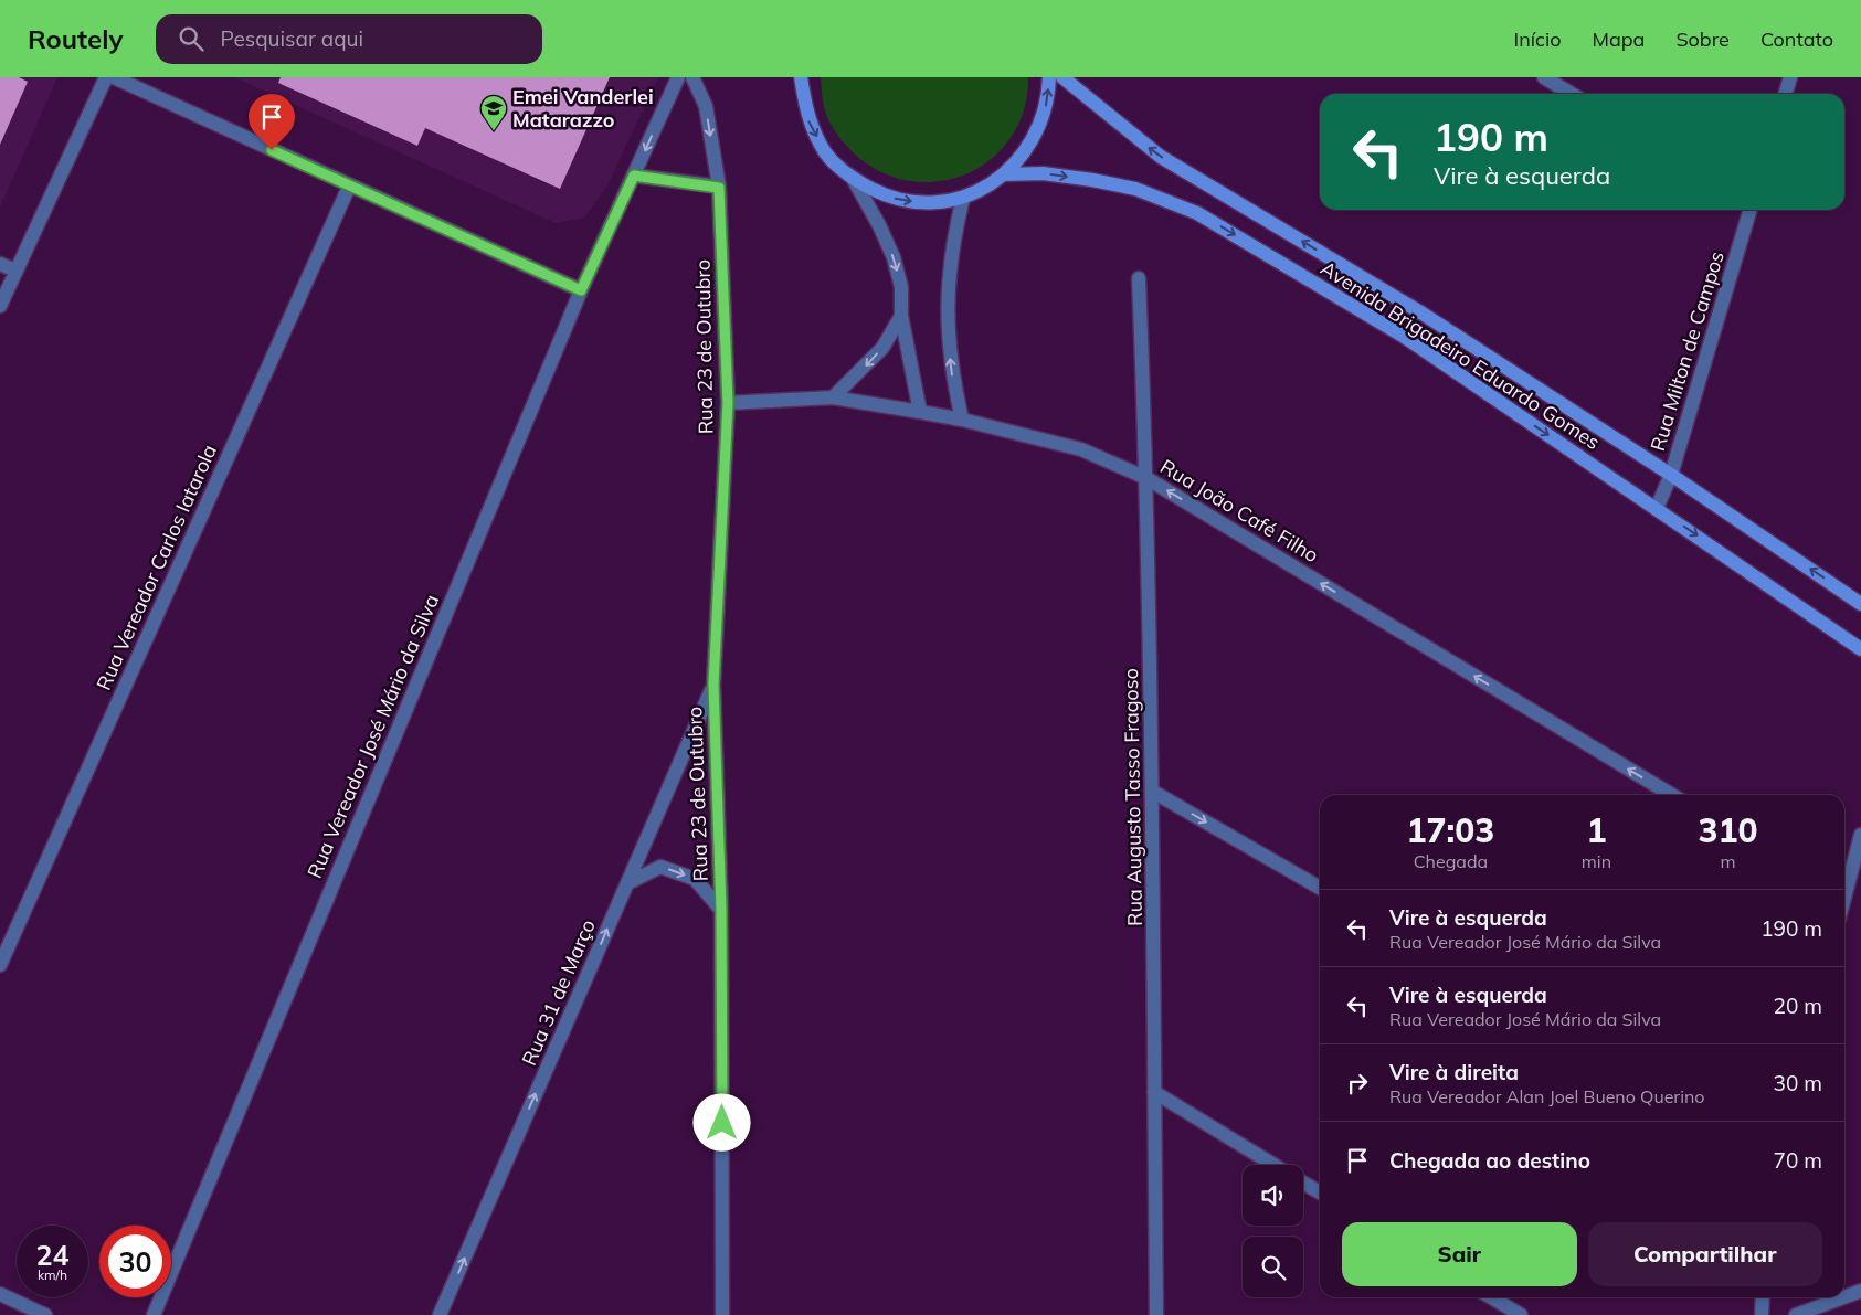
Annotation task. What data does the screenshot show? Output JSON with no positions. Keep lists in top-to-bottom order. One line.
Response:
{"streets":{"main road":["Avenida Brigadeiro Eduardo Gomes"],"street":["Rua 23 de Outubro","Rua Milton de Campos","Rua João Café Filho","Rua Vereador Carlos Iatarola","Rua Vereador José Mário da Silva","Rua Augusto Tasso Fragoso","Rua 31 de Março"]},"crossings":[["Rua 23 de Outubro","Rua João Café Filho"],["Rua 23 de Outubro","Rua 31 de Março"],["Rua Milton de Campos","Avenida Brigadeiro Eduardo Gomes"],["Rua João Café Filho","Rua Augusto Tasso Fragoso"]],"one_way":["Rua João Café Filho","Rua 31 de Março"],"places":{"school or university":["Emei Vanderlei Matarazzo"]},"page":{"header":"Routely","search":"Pesquisar aqui","nav":["Início","Mapa","Sobre","Contato"],"turn":["190 m","Vire à esquerda"],"eta":["17:03","Chegada","1","min","310","m"],"list":[{"name":"Vire à esquerda","note":"Rua Vereador José Mário da Silva","value":"190 m"},{"name":"Vire à esquerda","note":"Rua Vereador José Mário da Silva","value":"20 m"},{"name":"Vire à direita","note":"Rua Vereador Alan Joel Bueno Querino","value":"30 m"},{"name":"Chegada ao destino","value":"70 m"}],"buttons":["Sair","Compartilhar"],"speed":"24 km/h","limit":"30"}}
